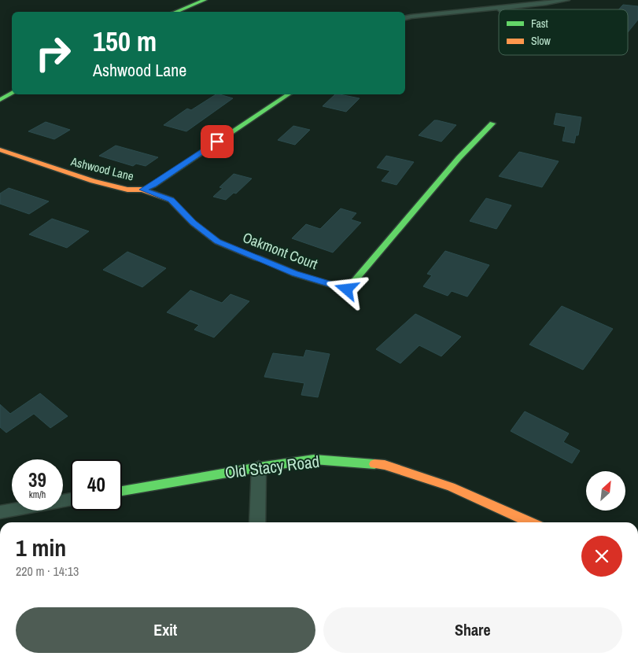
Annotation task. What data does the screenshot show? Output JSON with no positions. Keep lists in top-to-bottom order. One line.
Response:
{"streets":{"street":["Ashwood Lane","Oakmont Court","Old Stacy Road"]},"crossings":[["Ashwood Lane","Oakmont Court"]],"legend":["Fast","Slow"],"north":"top right","page":{"turn":["150 m","Ashwood Lane"],"speed":"39 km/h","limit":"40","heading":["1 min","220 m · 14:13"],"buttons":["Exit","Share"]}}
